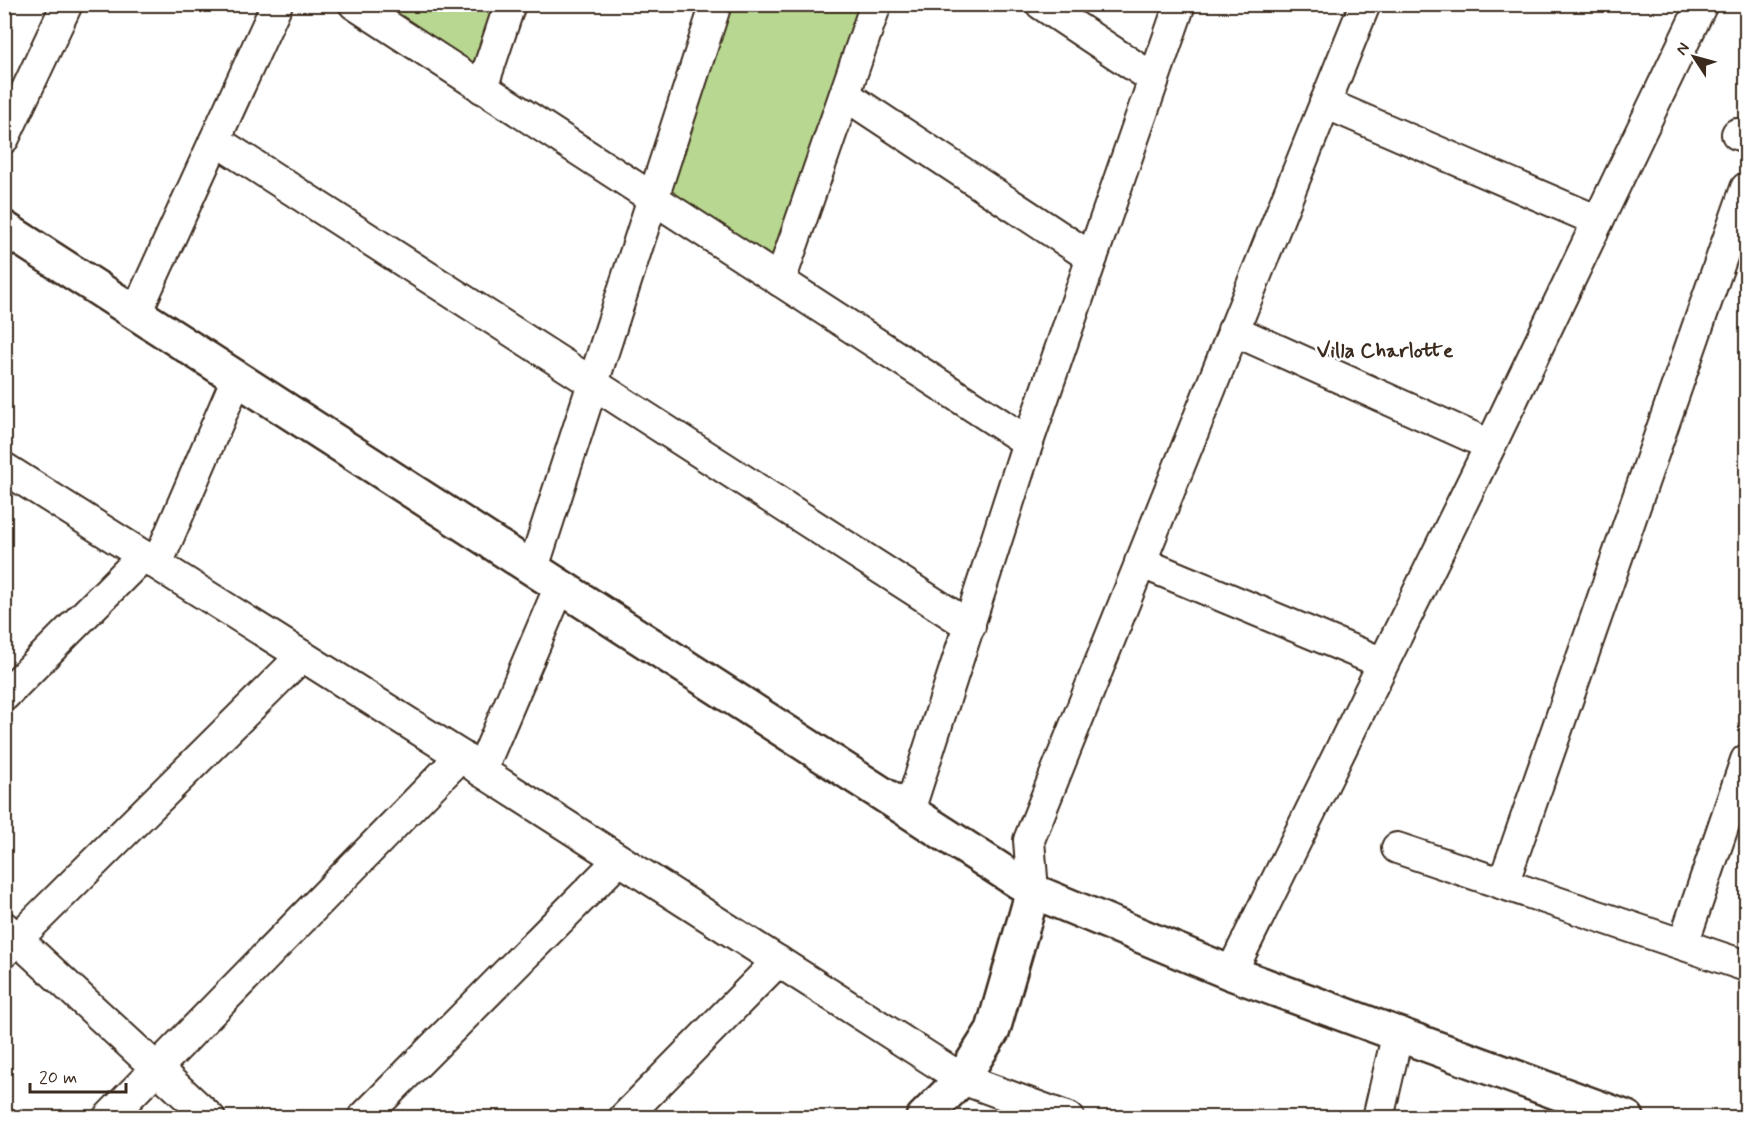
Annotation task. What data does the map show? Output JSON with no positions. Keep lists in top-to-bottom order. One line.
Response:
{"districts":["Villa Charlotte"],"scale_bar":"20 m","north":"top left"}
